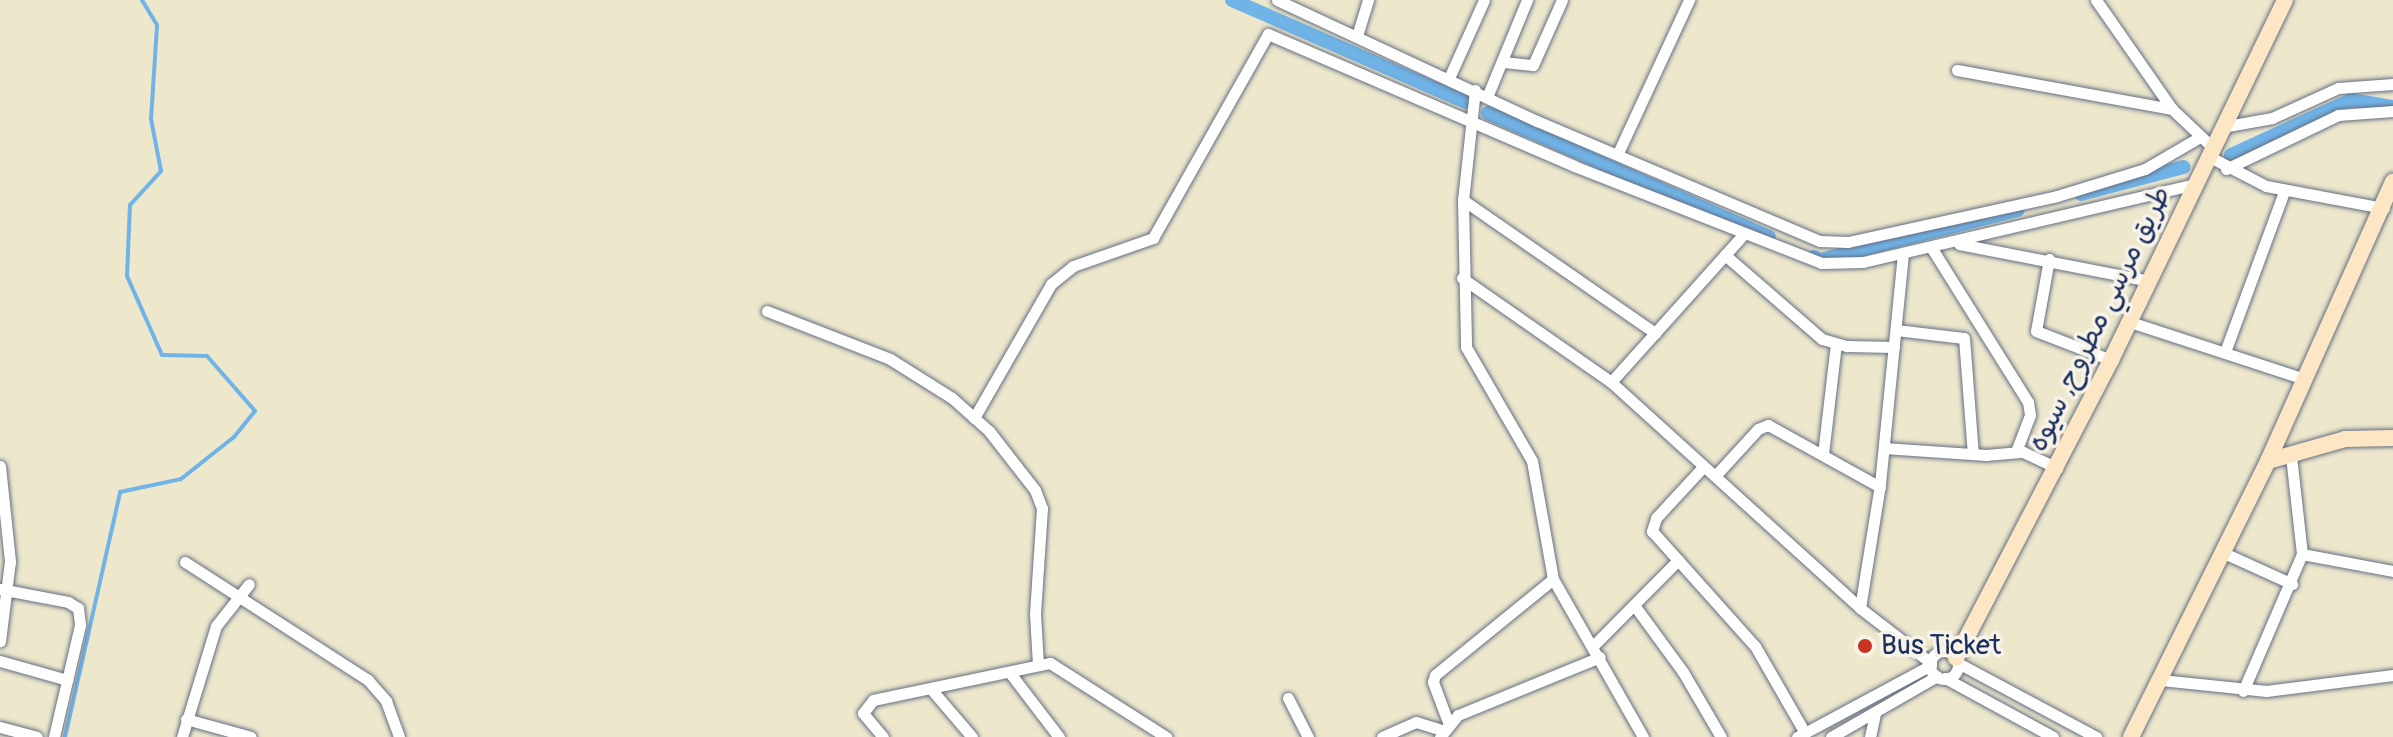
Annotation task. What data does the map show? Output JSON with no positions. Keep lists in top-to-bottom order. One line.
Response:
{"streets":{"street":["طريق مرسي مطروح, سيوه"]},"places":["Bus Ticket"]}
